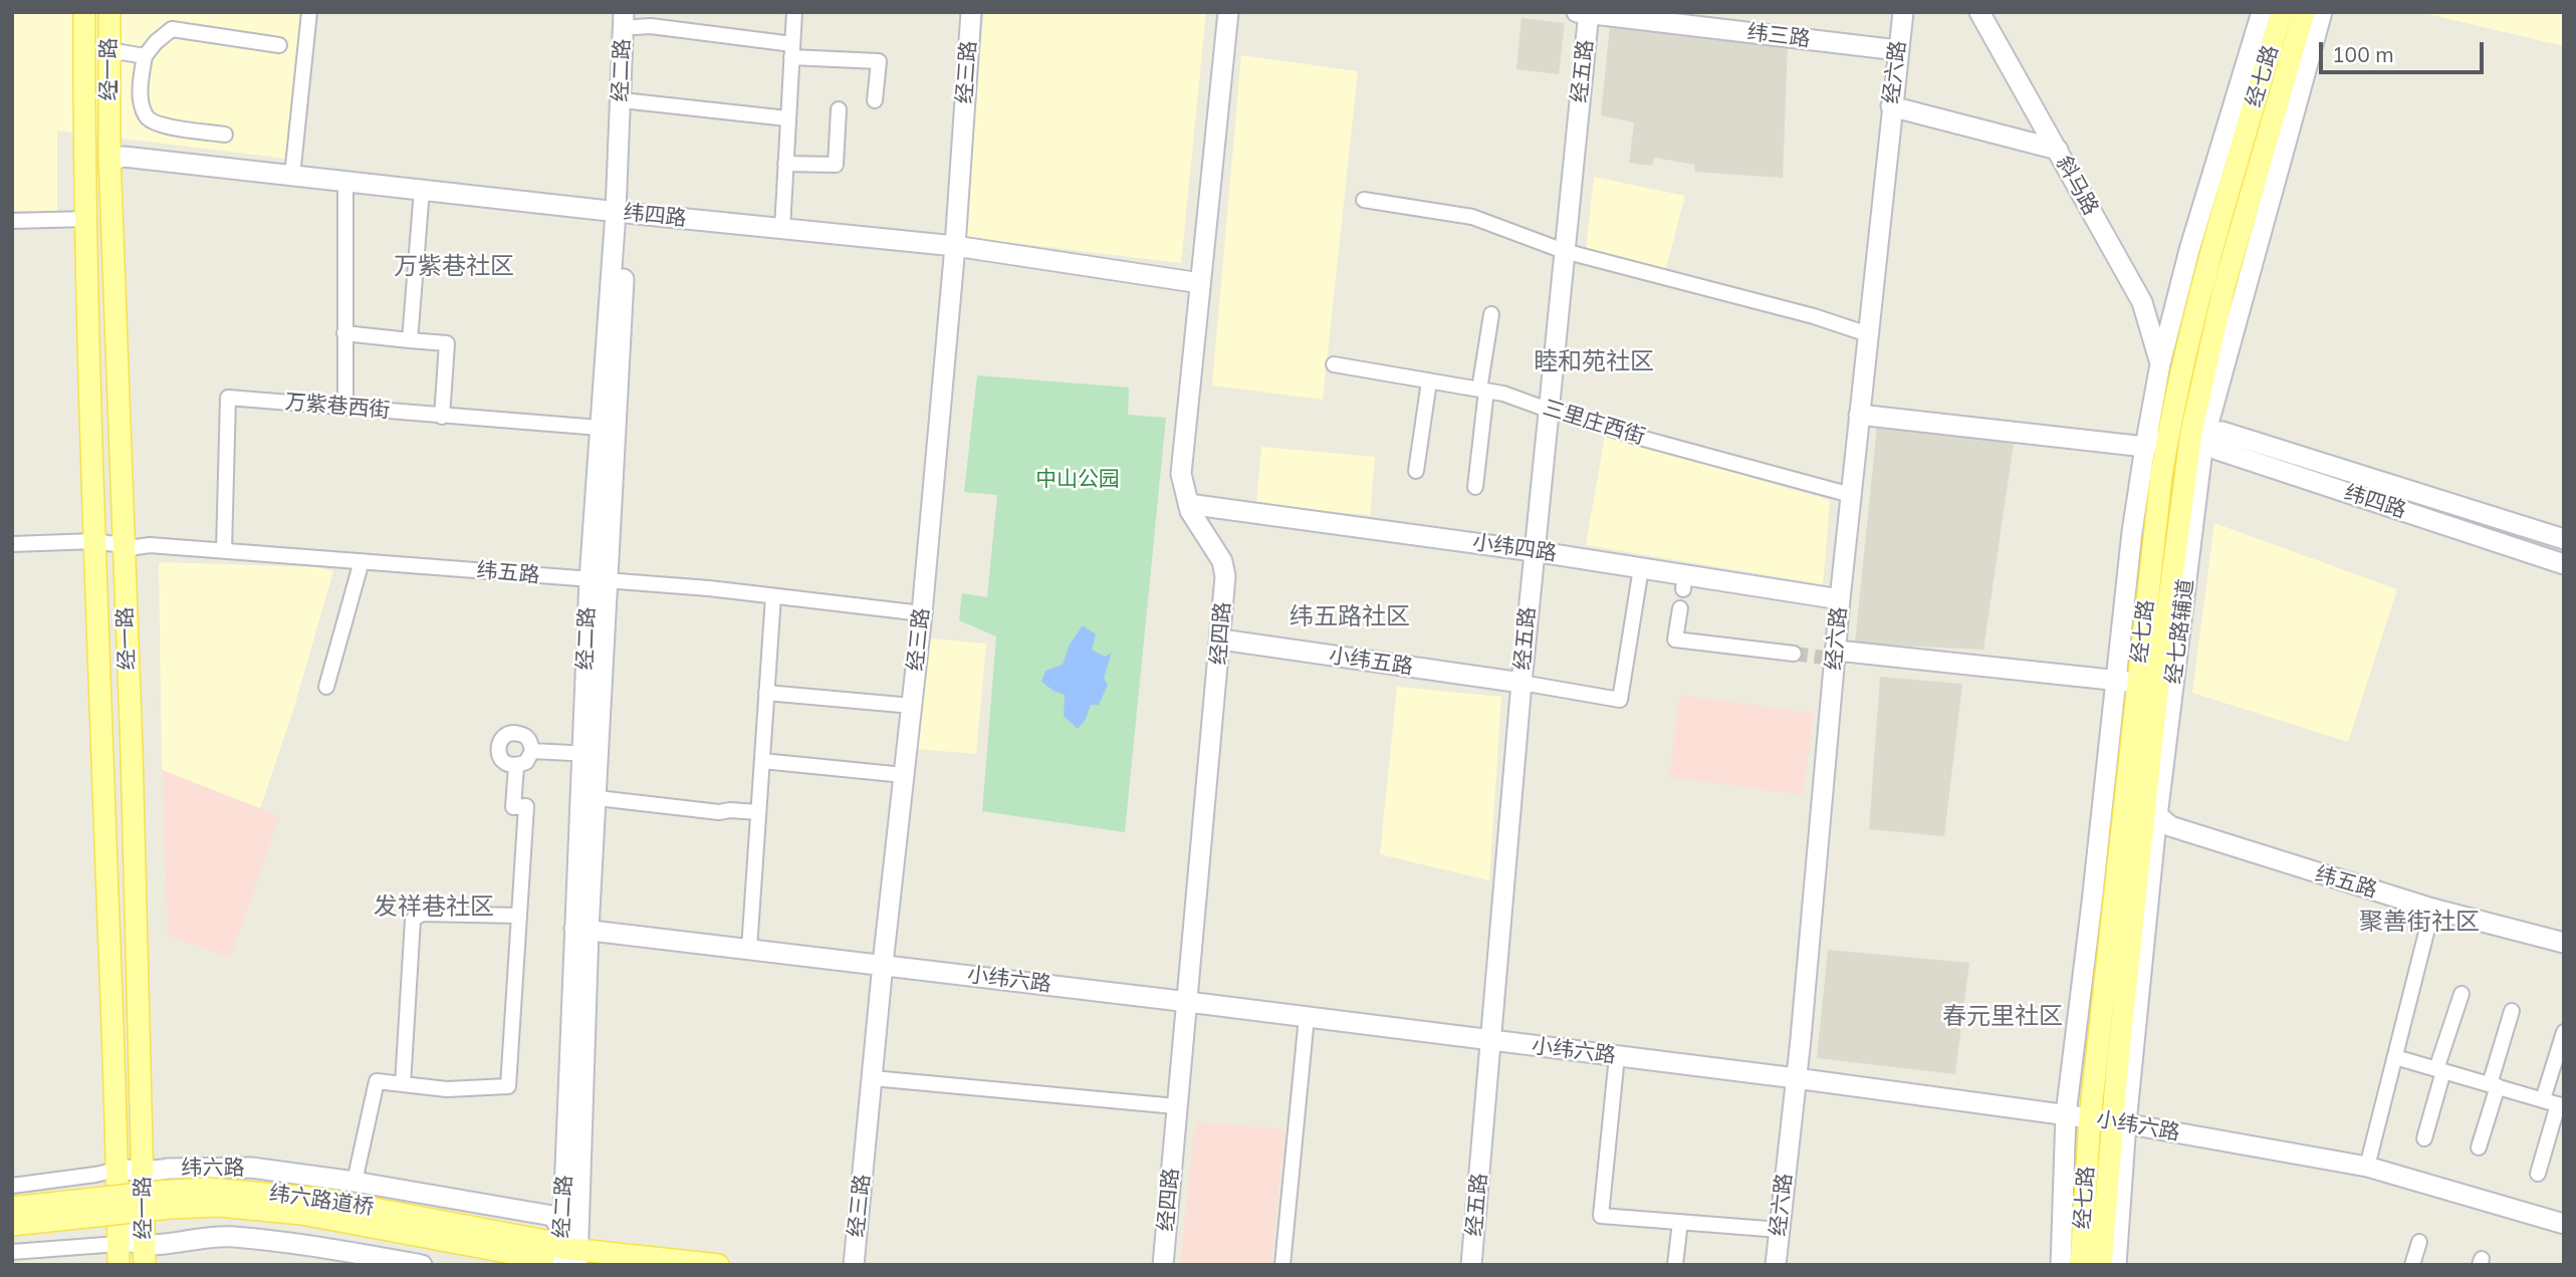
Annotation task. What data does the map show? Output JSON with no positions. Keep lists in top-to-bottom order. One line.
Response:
{"streets":{"main road":["经一路","经七路","纬六路","纬六路道桥"],"street":["纬三路","经二路","经五路","经三路","经六路","斜马路","纬四路","万紫巷西街","三里庄西街","小纬四路","纬五路","经四路","小纬五路","小纬六路"]},"crossings":[["纬三路","经五路"],["纬三路","经六路"],["经一路","纬四路"],["经一路","纬五路"],["经一路","纬六路"],["经二路","纬四路"],["经二路","万紫巷西街"],["经二路","纬五路"],["经二路","小纬六路"],["经二路","纬六路"],["经二路","纬六路道桥"],["经五路","三里庄西街"],["经五路","小纬四路"],["经五路","小纬五路"],["经五路","小纬六路"],["经三路","纬四路"],["经三路","纬五路"],["经三路","小纬六路"],["经六路","三里庄西街"],["经六路","小纬四路"],["经六路","小纬六路"],["经七路","纬四路"],["经七路","纬五路"],["经七路","小纬六路"],["纬四路","经四路"],["万紫巷西街","纬五路"],["小纬四路","经四路"],["经四路","小纬五路"],["经四路","小纬六路"],["纬六路","纬六路道桥"]],"districts":["万紫巷社区","睦和苑社区","纬五路社区","发祥巷社区","聚善街社区","春元里社区"],"parks":["中山公园"],"scale_bar":"100 m"}
